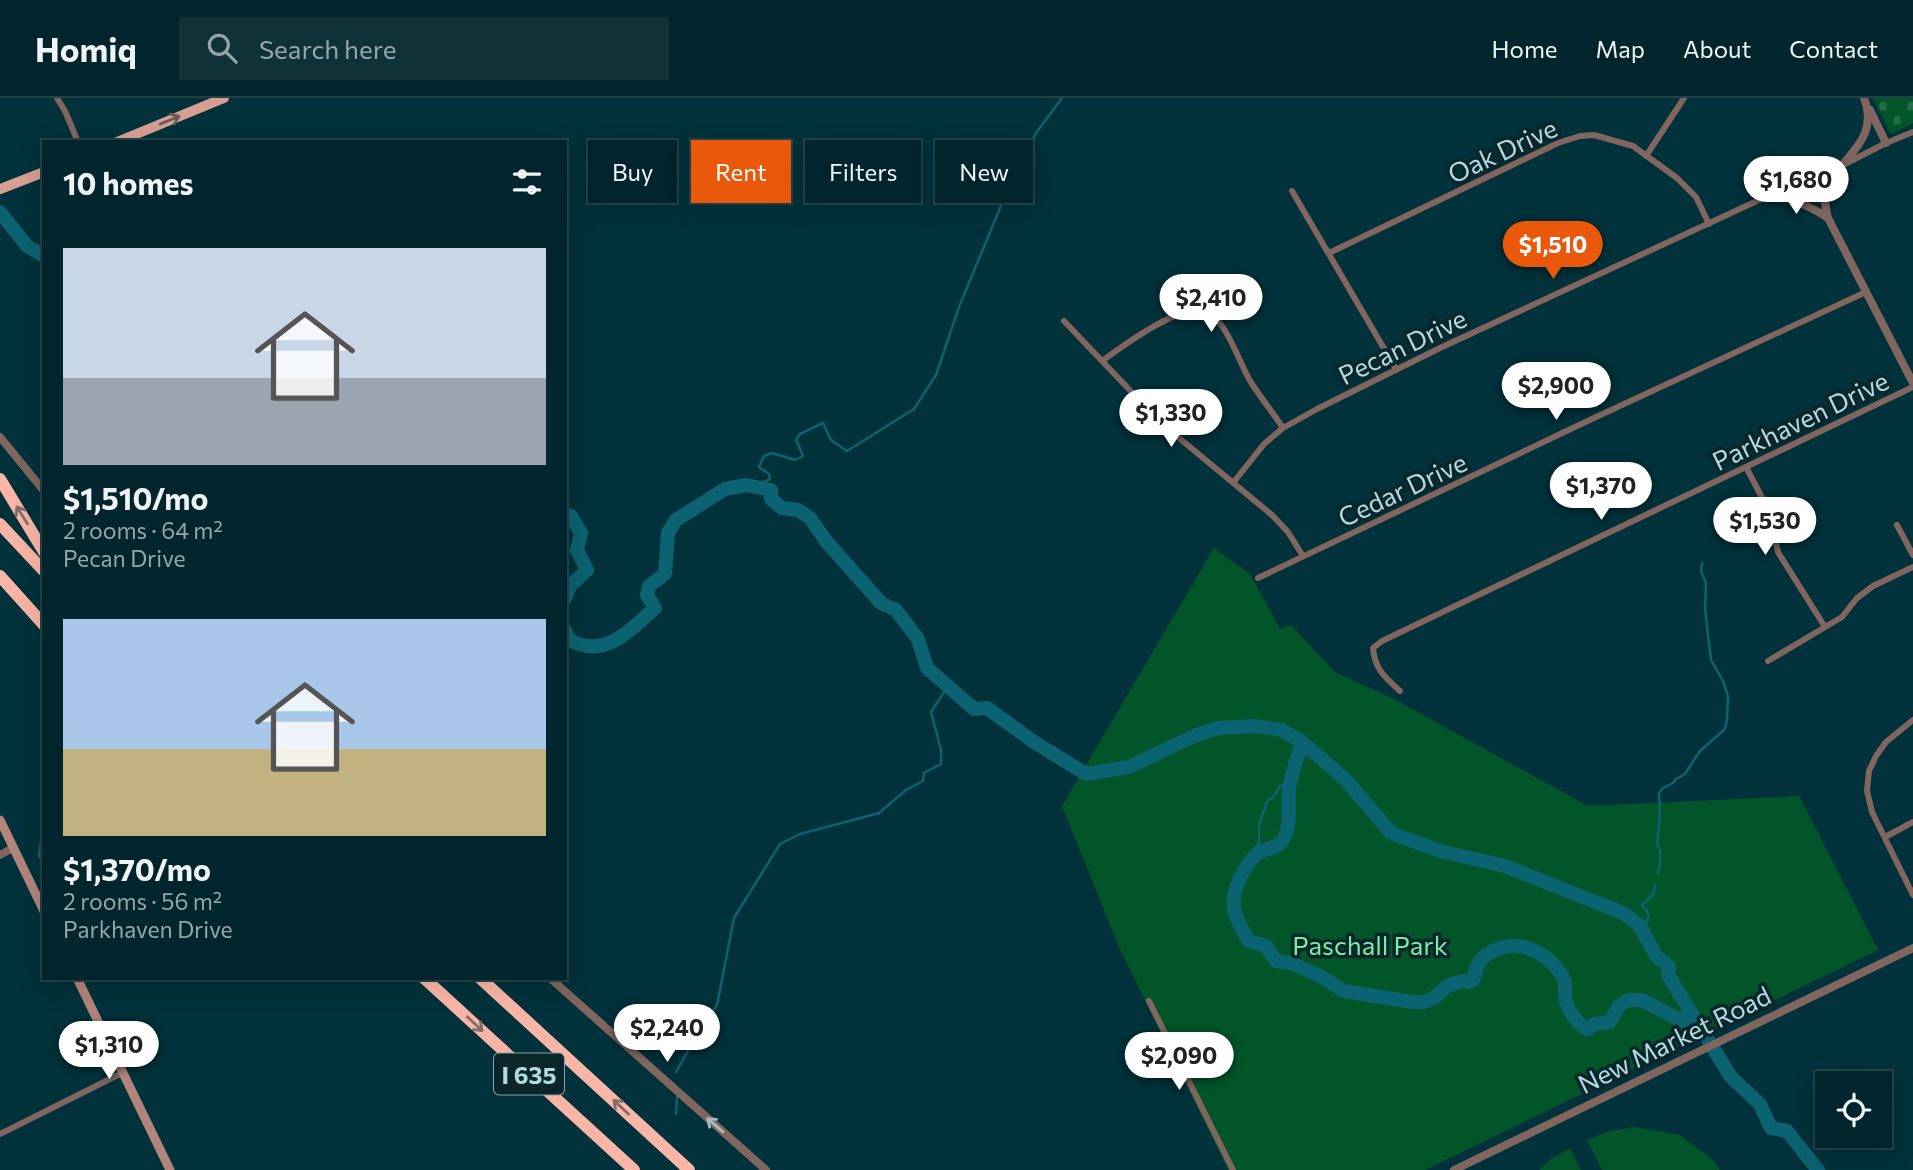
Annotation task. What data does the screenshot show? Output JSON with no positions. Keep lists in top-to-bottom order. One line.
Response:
{"streets":{"highway":["I 635"],"street":["Oak Drive","Pecan Drive","Parkhaven Drive","Cedar Drive","New Market Road"]},"crossings":[["Oak Drive","Pecan Drive"]],"parks":["Paschall Park"],"page":{"header":"Homiq","search":"Search here","nav":["Home","Map","About","Contact"],"chip":["Buy","Rent","Filters","New"],"heading":"10 homes","price":["$1,680","$1,510","$2,410","$2,900","$1,330","$1,370","$1,530","$2,240","$1,310","$2,090"],"list":[{"name":"$1,510/mo","note":"2 rooms · 64 m² · Pecan Drive"},{"name":"$1,370/mo","note":"2 rooms · 56 m² · Parkhaven Drive"}]}}
